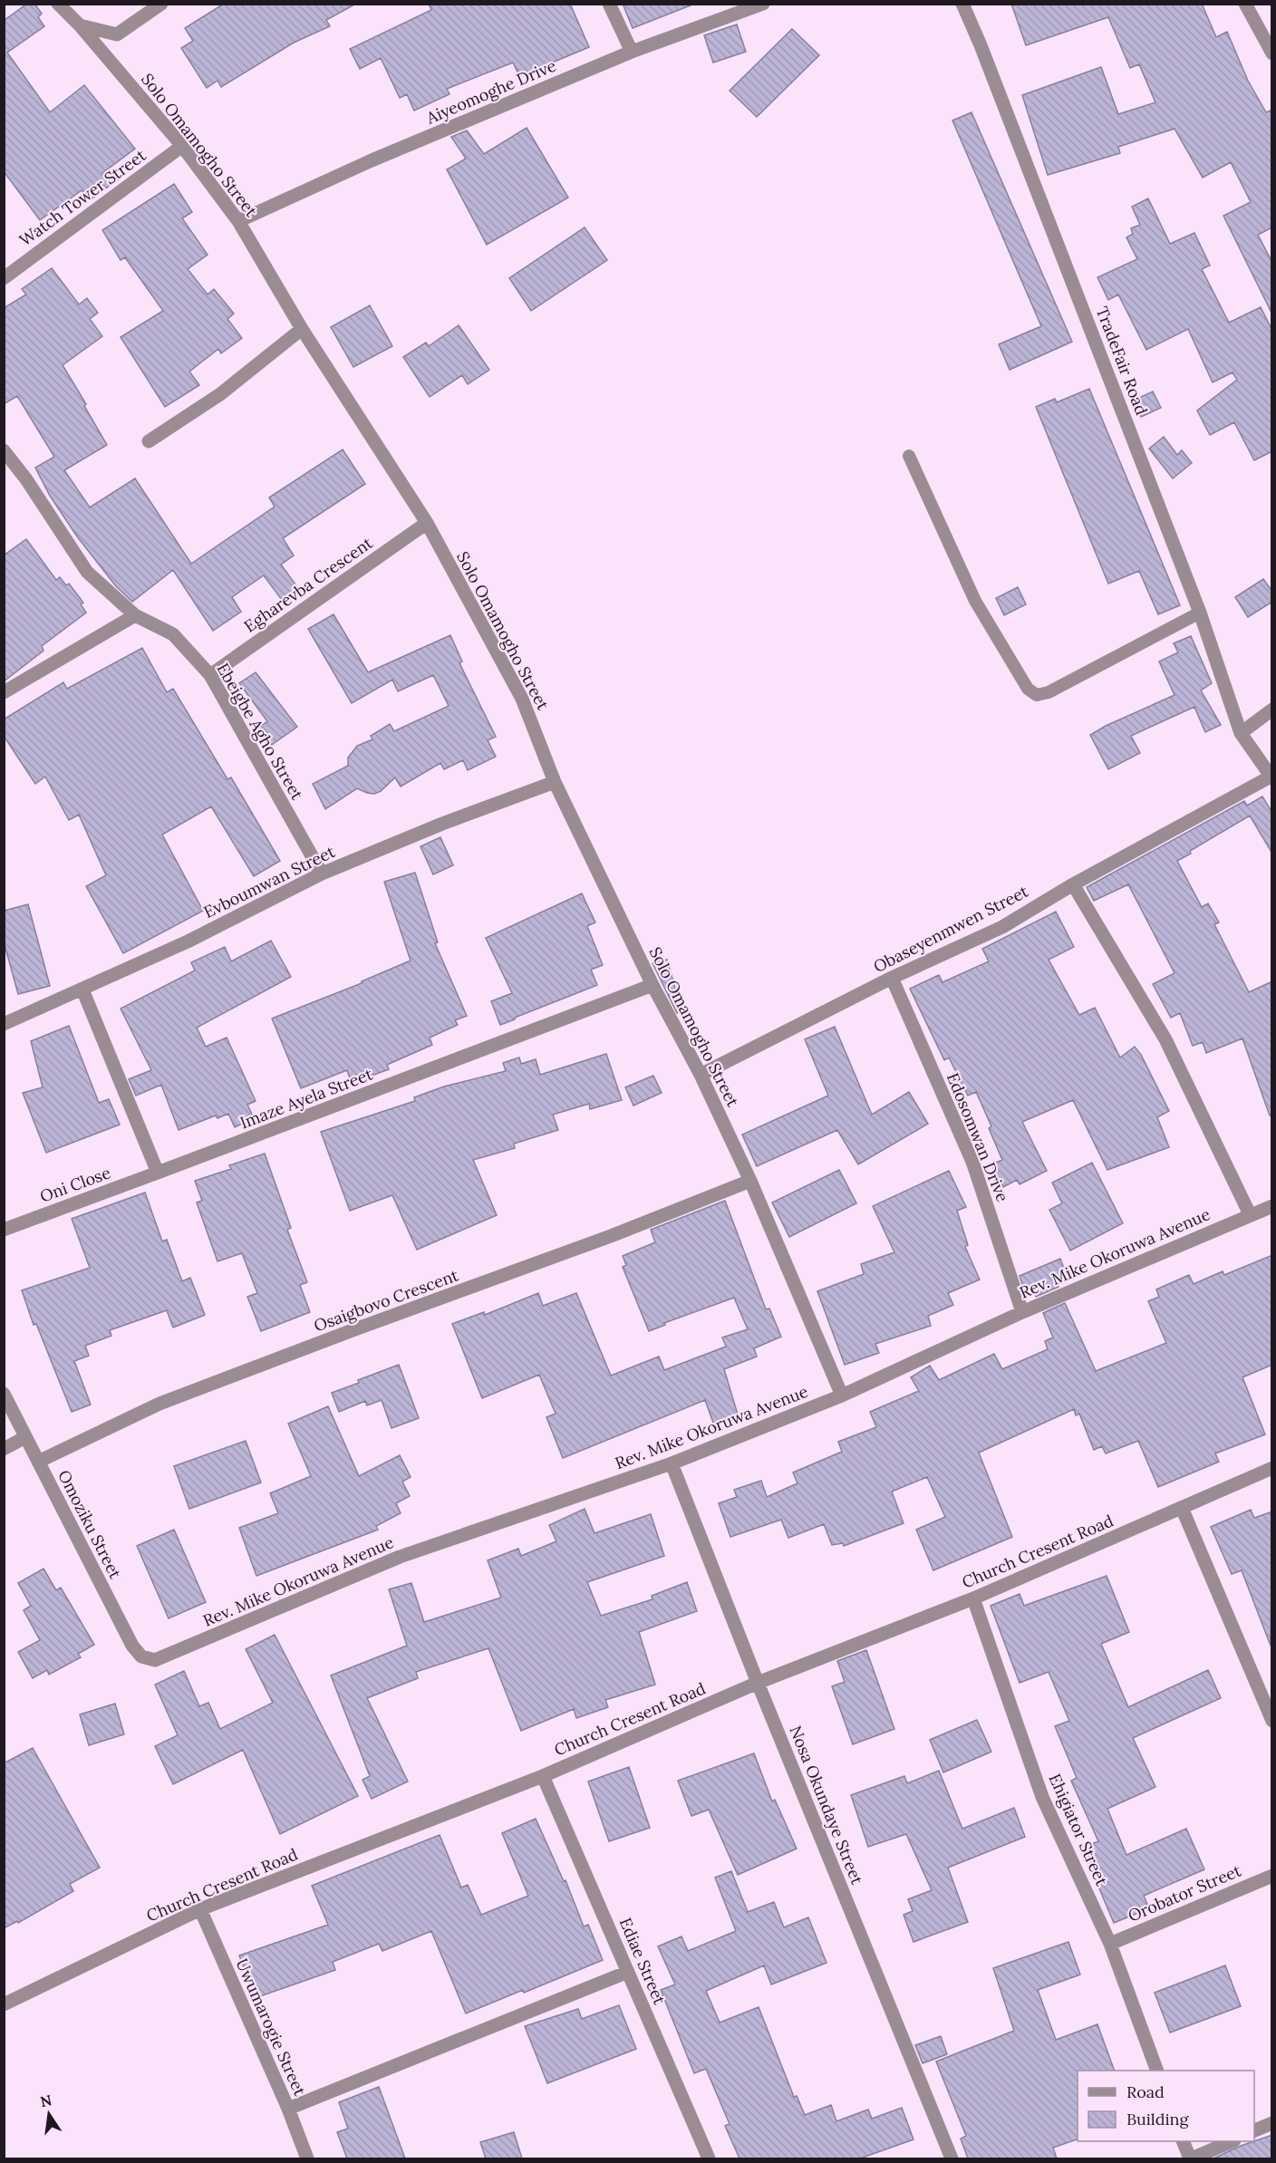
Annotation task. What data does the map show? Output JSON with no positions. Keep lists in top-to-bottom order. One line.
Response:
{"streets":{"street":["Aiyeomoghe Drive","Solo Omamogho Street","Watch Tower Street","TradeFair Road","Egharevba Crescent","Ebeigbe Agho Street","Evboumwan Street","Obaseyenmwen Street","Imaze Ayela Street","Edosomwan Drive","Oni Close","Rev. Mike Okoruwa Avenue","Osaigbovo Crescent","Omoziku Street","Church Cresent Road","Nosa Okundaye Street","Ehigiator Street","Orobator Street","Ediae Street","Uwumarogie Street"]},"crossings":[["Aiyeomoghe Drive","Solo Omamogho Street"],["Solo Omamogho Street","Watch Tower Street"],["Solo Omamogho Street","Egharevba Crescent"],["Solo Omamogho Street","Evboumwan Street"],["Solo Omamogho Street","Obaseyenmwen Street"],["Solo Omamogho Street","Imaze Ayela Street"],["Solo Omamogho Street","Rev. Mike Okoruwa Avenue"],["Solo Omamogho Street","Osaigbovo Crescent"],["TradeFair Road","Obaseyenmwen Street"],["Egharevba Crescent","Ebeigbe Agho Street"],["Ebeigbe Agho Street","Evboumwan Street"],["Obaseyenmwen Street","Edosomwan Drive"],["Imaze Ayela Street","Oni Close"],["Edosomwan Drive","Rev. Mike Okoruwa Avenue"],["Rev. Mike Okoruwa Avenue","Omoziku Street"],["Rev. Mike Okoruwa Avenue","Nosa Okundaye Street"],["Osaigbovo Crescent","Omoziku Street"],["Church Cresent Road","Nosa Okundaye Street"],["Church Cresent Road","Ehigiator Street"],["Church Cresent Road","Ediae Street"],["Church Cresent Road","Uwumarogie Street"],["Ehigiator Street","Orobator Street"]],"legend":["Road","Building"],"north":"top"}
